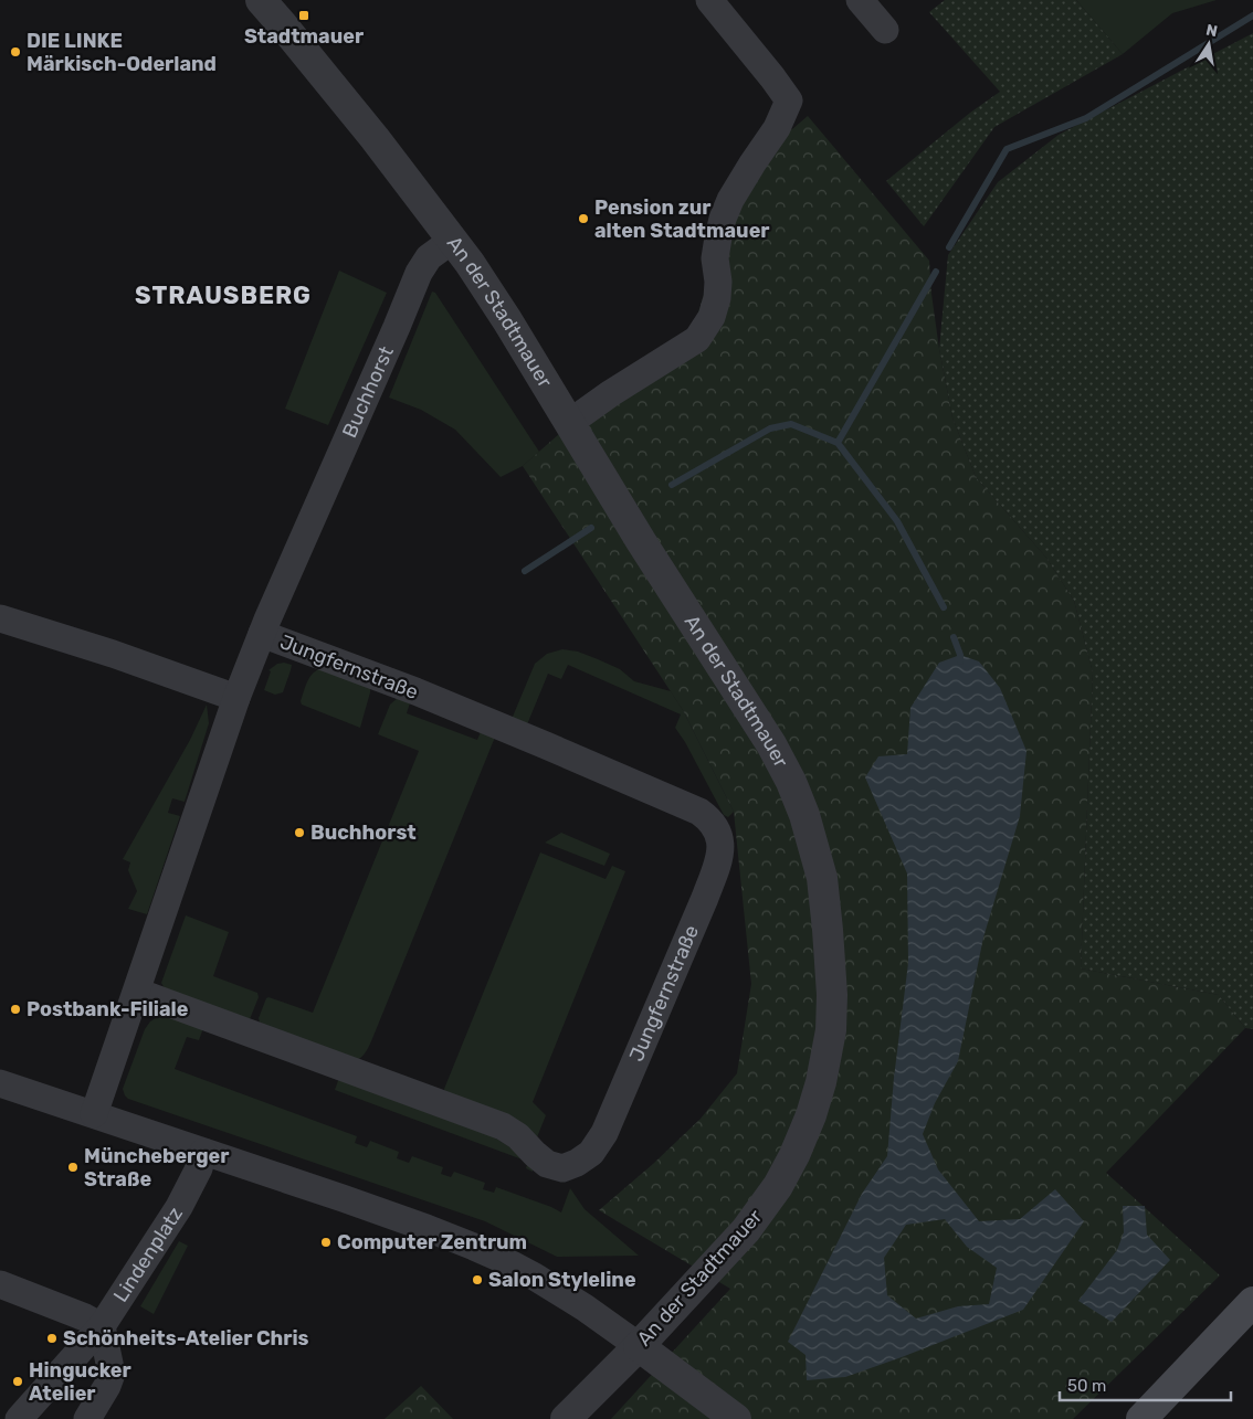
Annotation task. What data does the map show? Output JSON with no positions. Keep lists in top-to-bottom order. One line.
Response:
{"streets":{"street":["An der Stadtmauer","Buchhorst","Jungfernstraße","Lindenplatz"]},"crossings":[["An der Stadtmauer","Buchhorst"],["Buchhorst","Jungfernstraße"]],"districts":["STRAUSBERG"],"places":{"transit":["Stadtmauer"],"other":["DIE LINKE Märkisch-Oderland","Pension zur alten Stadtmauer","Buchhorst","Postbank-Filiale","Müncheberger Straße","Computer Zentrum","Salon Styleline","Schönheits-Atelier Chris","Hingucker Atelier"]},"scale_bar":"50 m","north":"top"}
